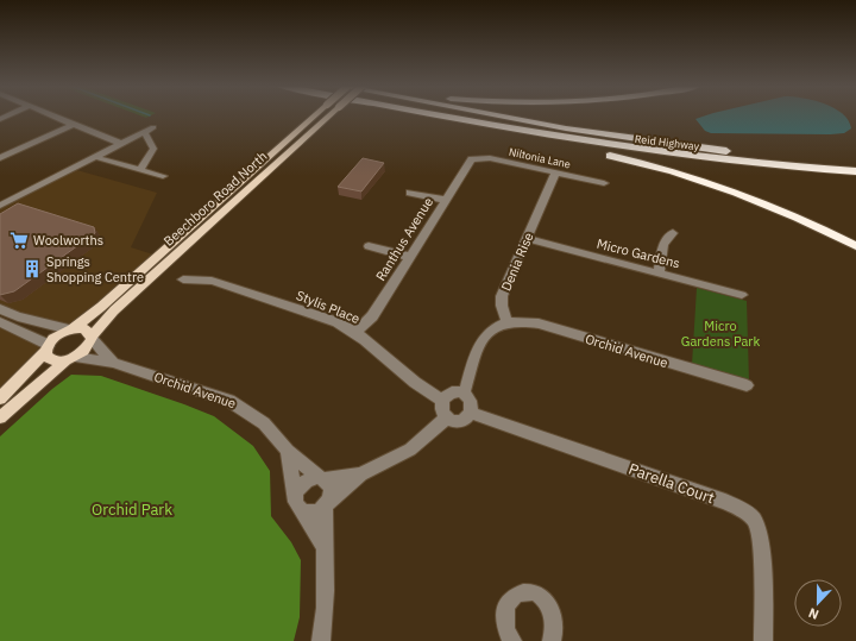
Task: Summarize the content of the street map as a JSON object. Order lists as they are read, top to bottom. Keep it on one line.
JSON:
{"streets":{"highway":["Reid Highway"],"main road":["Beechboro Road North"],"street":["Niltonia Lane","Ranthus Avenue","Micro Gardens","Denia Rise","Stylis Place","Orchid Avenue","Parella Court"]},"crossings":[["Niltonia Lane","Ranthus Avenue"],["Niltonia Lane","Denia Rise"],["Beechboro Road North","Orchid Avenue"],["Ranthus Avenue","Stylis Place"],["Micro Gardens","Denia Rise"],["Denia Rise","Orchid Avenue"],["Stylis Place","Parella Court"]],"parks":["Micro Gardens Park","Orchid Park"],"places":{"supermarket":["Woolworths"],"building":["Springs Shopping Centre"]},"north":"bottom"}
